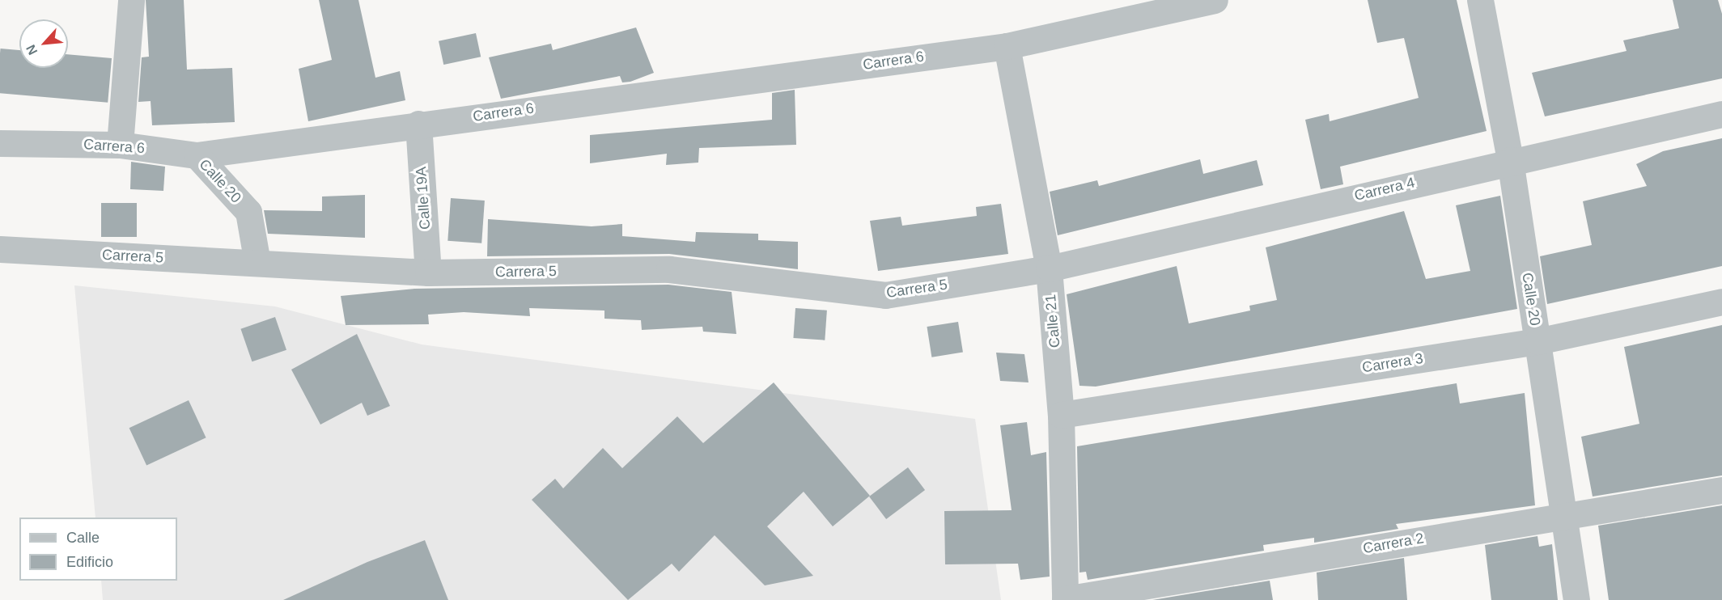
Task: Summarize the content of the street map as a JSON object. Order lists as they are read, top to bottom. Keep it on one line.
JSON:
{"streets":{"street":["Carrera 6","Calle 20","Carrera 4","Calle 19A","Carrera 5","Calle 21","Carrera 3","Carrera 2"]},"crossings":[["Carrera 6","Calle 20"],["Carrera 6","Calle 19A"],["Carrera 6","Calle 21"],["Calle 20","Carrera 4"],["Calle 20","Carrera 5"],["Calle 20","Carrera 3"],["Calle 20","Carrera 2"],["Carrera 4","Carrera 5"],["Carrera 4","Calle 21"],["Calle 19A","Carrera 5"],["Carrera 5","Calle 21"],["Calle 21","Carrera 3"],["Calle 21","Carrera 2"]],"legend":["Calle","Edificio"],"north":"bottom left"}
